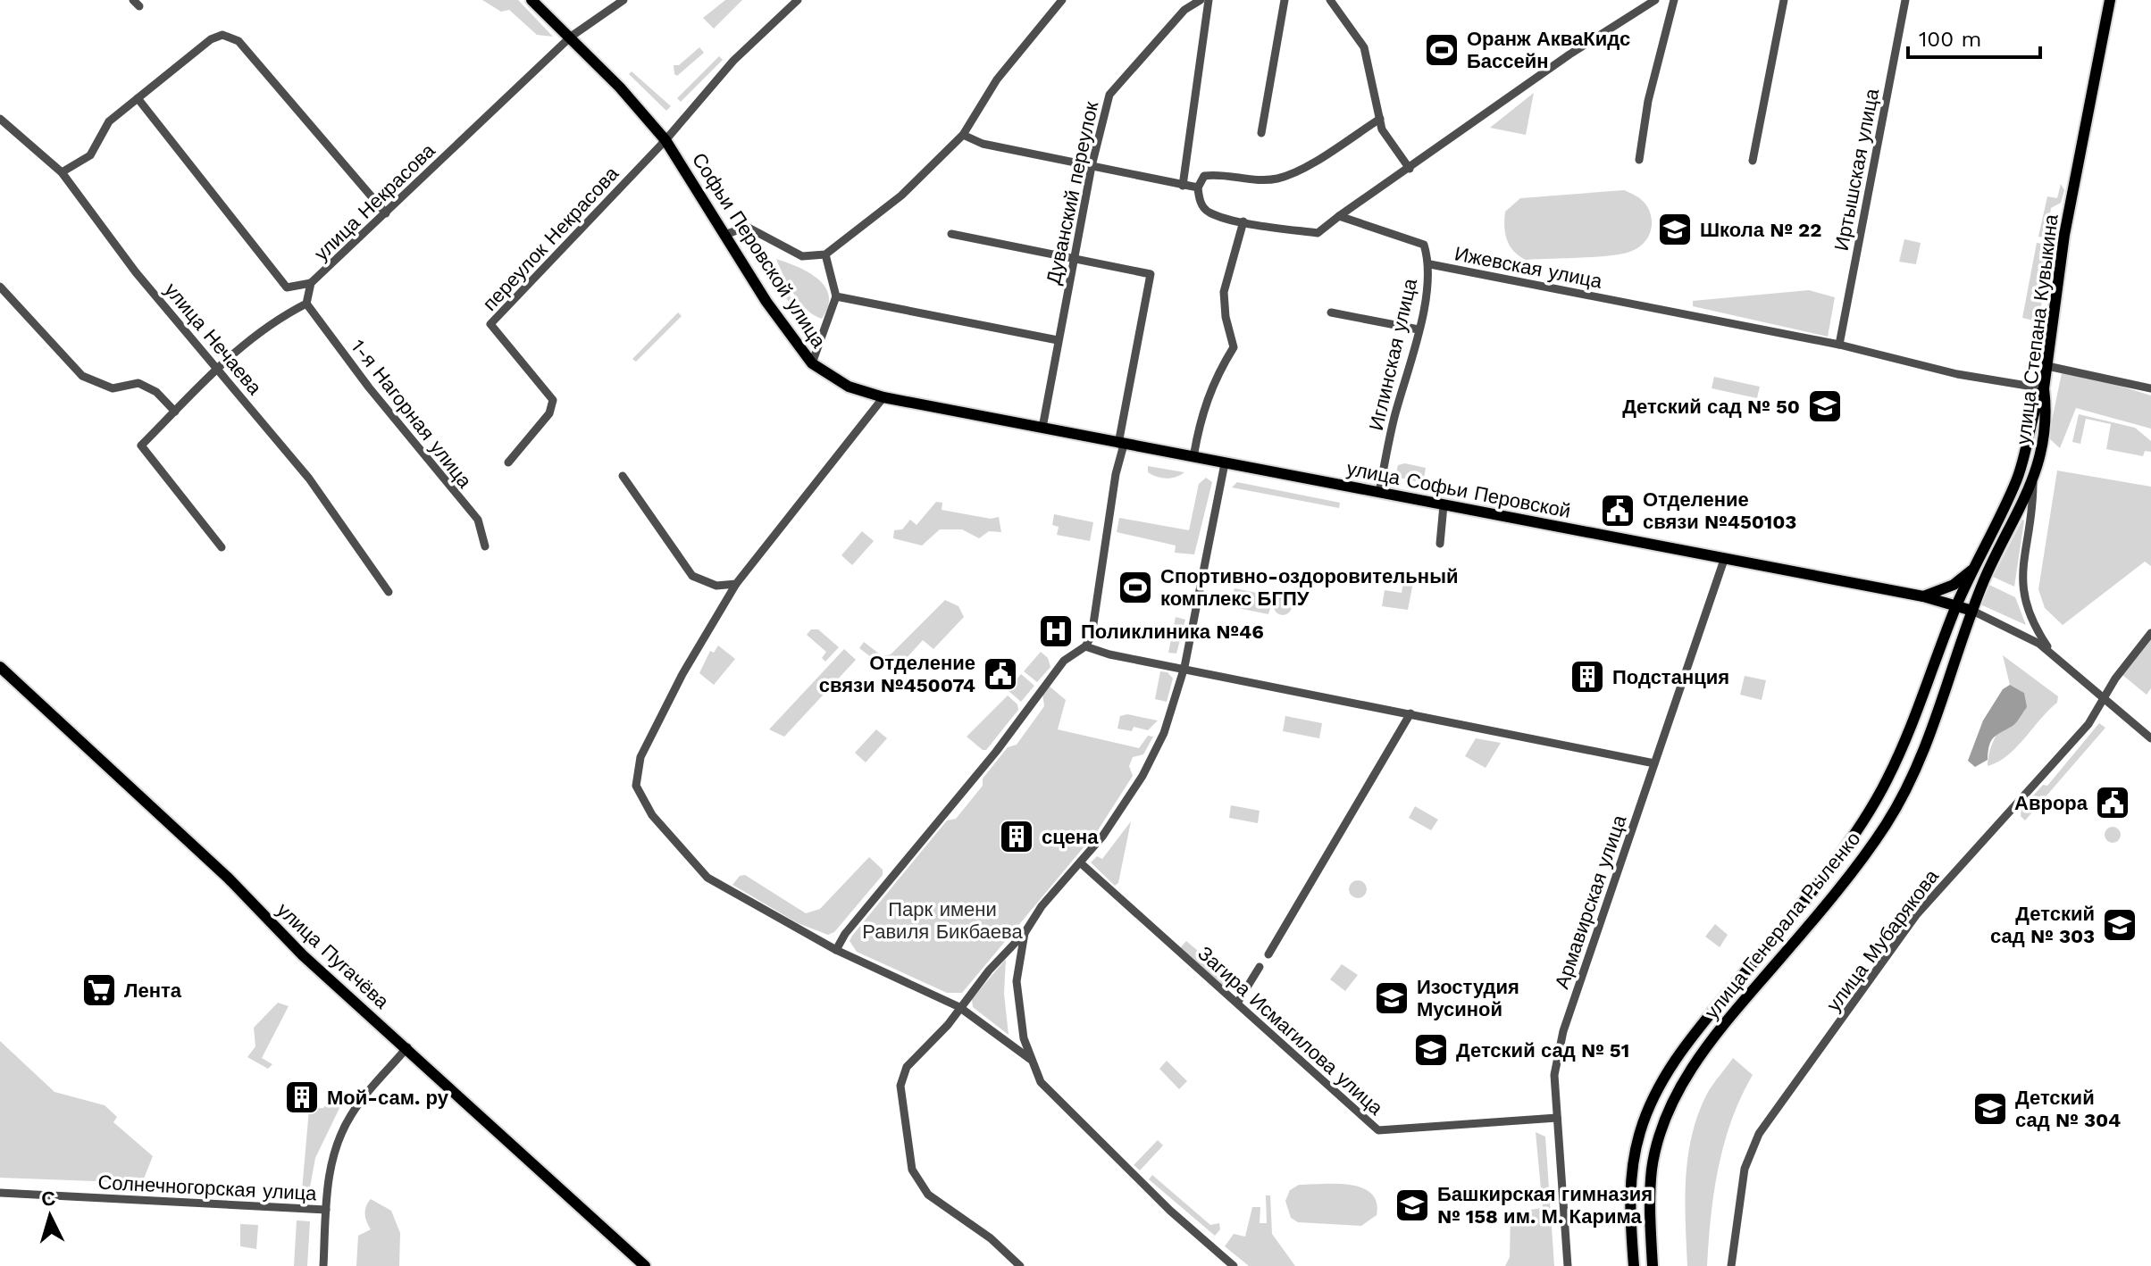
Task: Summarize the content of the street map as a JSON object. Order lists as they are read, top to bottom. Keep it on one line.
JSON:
{"streets":{"main road":["Софьи Перовской улица","улица Степана Кувыкина","улица Софьи Перовской","улица Генерала Рыленко","улица Пугачёва"],"street":["Иртышская улица","Дуванский переулок","улица Некрасова","переулок Некрасова","Ижевская улица","улица Нечаева","Иглинская улица","1-я Нагорная улица","Армавирская улица","улица Мубарякова","Загира Исмагилова улица","Солнечногорская улица"]},"crossings":[["Иртышская улица","Ижевская улица"],["Дуванский переулок","Софьи Перовской улица"],["улица Некрасова","Софьи Перовской улица"],["улица Некрасова","1-я Нагорная улица"],["переулок Некрасова","Софьи Перовской улица"],["Софьи Перовской улица","улица Софьи Перовской"],["Ижевская улица","улица Степана Кувыкина"],["Ижевская улица","Иглинская улица"],["Ижевская улица","улица Генерала Рыленко"],["улица Степана Кувыкина","улица Софьи Перовской"],["улица Степана Кувыкина","улица Генерала Рыленко"],["Иглинская улица","улица Софьи Перовской"],["улица Софьи Перовской","Армавирская улица"],["улица Софьи Перовской","улица Генерала Рыленко"],["улица Софьи Перовской","улица Мубарякова"],["Армавирская улица","Загира Исмагилова улица"]],"parks":["Парк имени Равиля Бикбаева"],"places":{"sports":["Оранж АкваКидс Бассейн","Спортивно-оздоровительный комплекс БГПУ"],"school or university":["Школа № 22","Детский сад № 50","Детский сад № 303","Изостудия Мусиной","Детский сад № 51","Детский сад № 304","Башкирская гимназия № 158 им. М. Карима"],"public building":["Отделение связи №450103","Отделение связи №450074","Аврора"],"hospital":["Поликлиника №46"],"building":["Подстанция","сцена","Мой-сам. ру"],"supermarket":["Лента"]},"scale_bar":"100 m","north":"top"}
